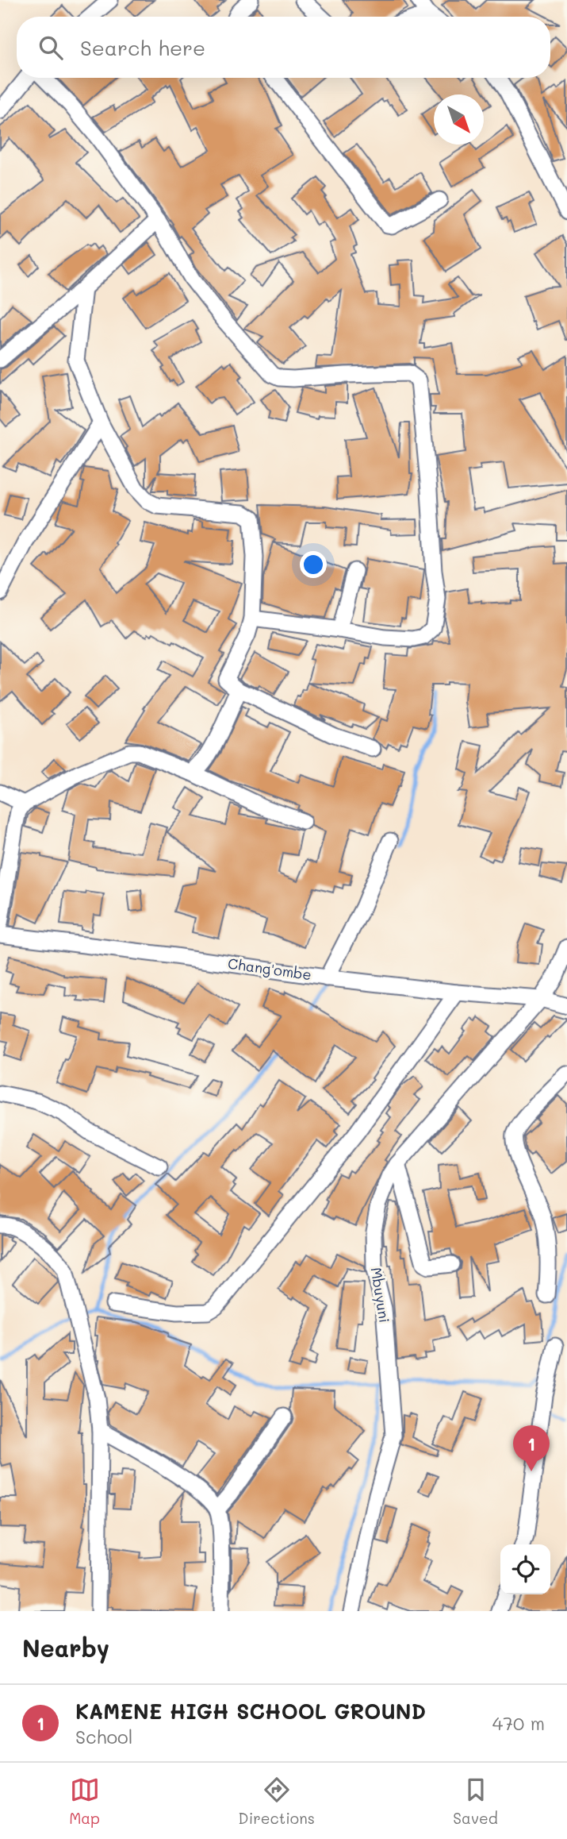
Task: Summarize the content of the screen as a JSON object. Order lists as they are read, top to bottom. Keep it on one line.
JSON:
{"streets":{"street":["Chang'ombe","Mbuyuni"]},"crossings":[["Chang'ombe","Mbuyuni"]],"north":"bottom right","page":{"search":"Search here","pins":"1","heading":"Nearby","list":[{"mark":"1","name":"KAMENE HIGH SCHOOL GROUND","note":"School","value":"470 m"}],"nav":["Map","Directions","Saved"]}}
